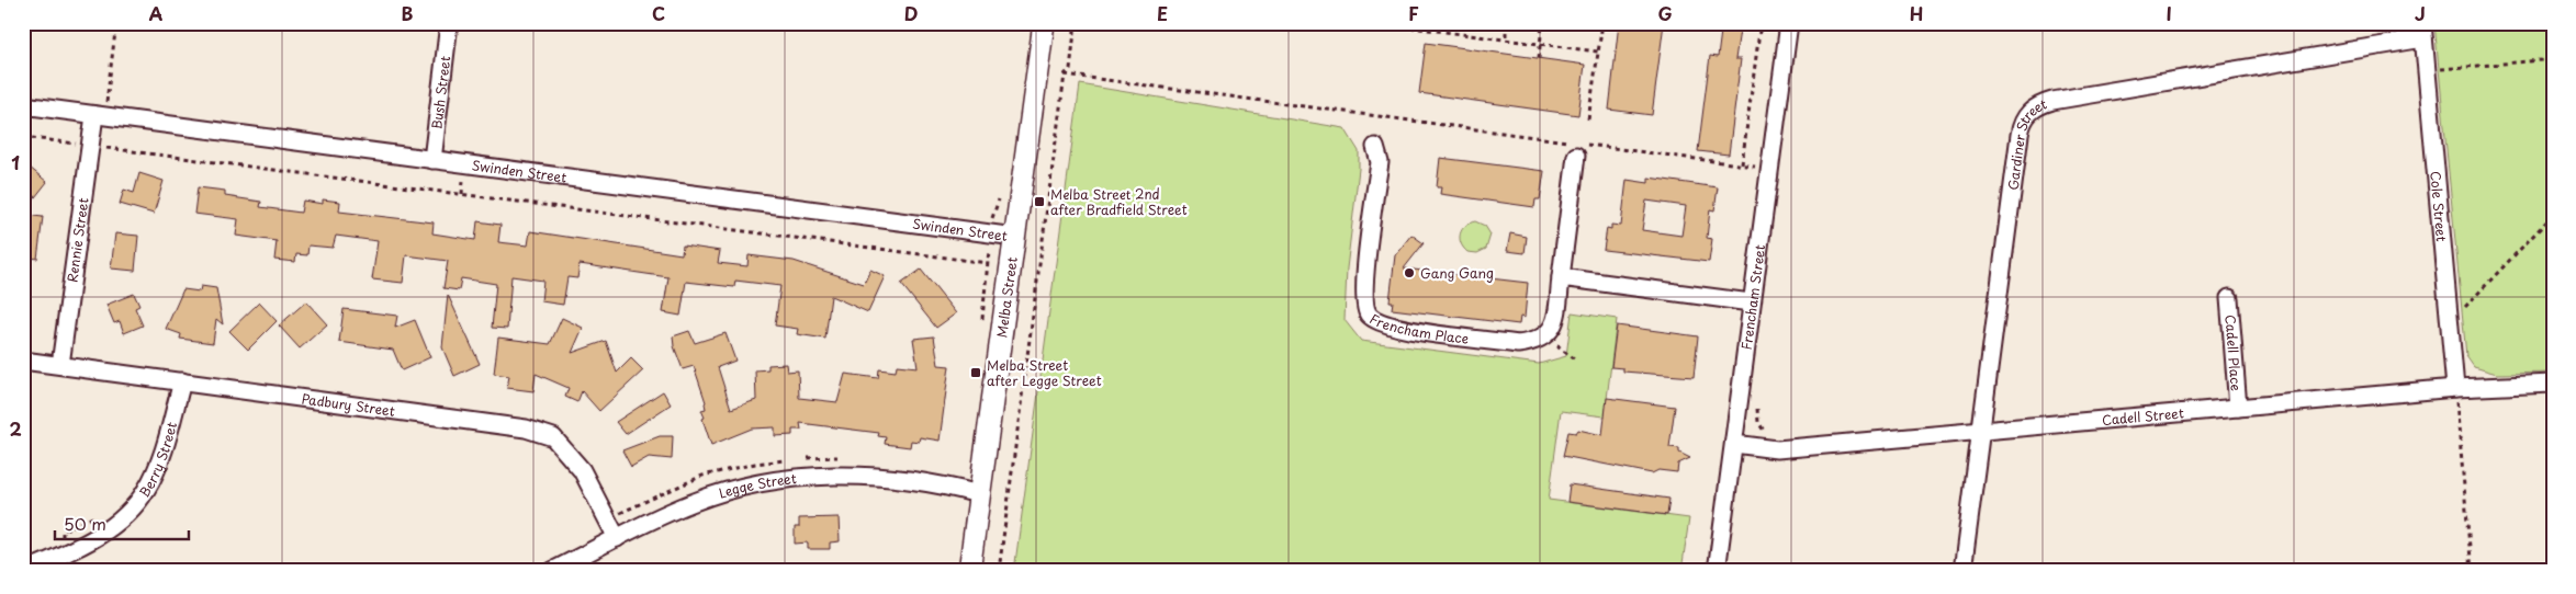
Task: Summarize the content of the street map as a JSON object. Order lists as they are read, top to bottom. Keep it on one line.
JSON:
{"streets":{"street":["Bush Street","Gardiner Street","Swinden Street","Cole Street","Rennie Street","Melba Street","Frencham Street","Frencham Place","Cadell Place","Padbury Street","Cadell Street","Berry Street","Legge Street"]},"crossings":[["Bush Street","Swinden Street"],["Gardiner Street","Cole Street"],["Gardiner Street","Cadell Street"],["Swinden Street","Rennie Street"],["Swinden Street","Melba Street"],["Cole Street","Cadell Street"],["Rennie Street","Padbury Street"],["Melba Street","Legge Street"],["Frencham Street","Cadell Street"],["Cadell Place","Cadell Street"],["Padbury Street","Berry Street"],["Padbury Street","Legge Street"]],"places":{"transit":["Melba Street 2nd after Bradfield Street","Melba Street after Legge Street"],"other":["Gang Gang"]},"scale_bar":"50 m","grid":{"columns":["A","B","C","D","E","F","G","H","I","J"],"rows":["1","2"]}}
